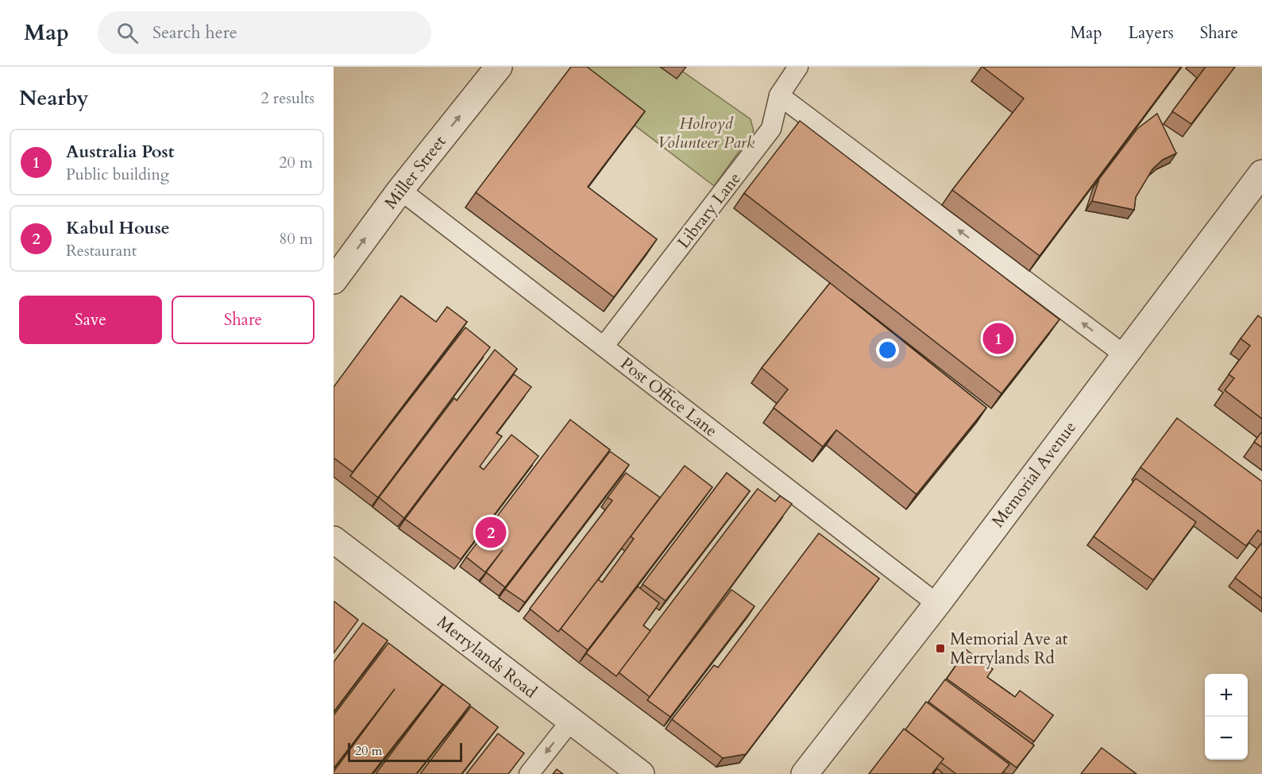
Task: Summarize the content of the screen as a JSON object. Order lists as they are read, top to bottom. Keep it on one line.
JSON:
{"streets":{"street":["Miller Street","Memorial Avenue","Merrylands Road"],"lane":["Library Lane","Post Office Lane"]},"crossings":[["Miller Street","Post Office Lane"],["Library Lane","Post Office Lane"],["Post Office Lane","Memorial Avenue"]],"one_way":["Miller Street"],"parks":["Holroyd Volunteer Park"],"places":{"transit":["Memorial Ave at Merrylands Rd"]},"scale_bar":"20 m","page":{"header":"Map","search":"Search here","nav":["Map","Layers","Share"],"heading":["Nearby","2 results"],"list":[{"mark":"1","name":"Australia Post","note":"Public building","value":"20 m"},{"mark":"2","name":"Kabul House","note":"Restaurant","value":"80 m"}],"buttons":["Save","Share"],"pins":["1","2"],"map_buttons":["+","−"],"scale":"20 m"}}
